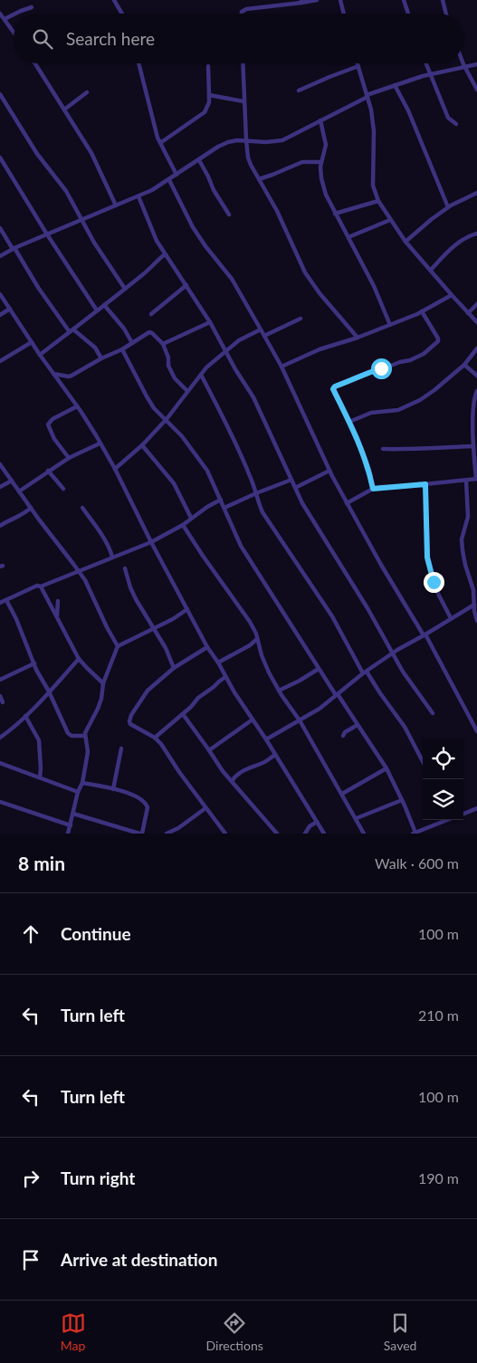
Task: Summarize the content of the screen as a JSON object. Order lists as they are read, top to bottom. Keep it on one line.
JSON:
{"page":{"search":"Search here","heading":["8 min","Walk · 600 m"],"list":[["Continue","100 m"],["Turn left","210 m"],["Turn left","100 m"],["Turn right","190 m"],"Arrive at destination"],"nav":["Map","Directions","Saved"]}}
